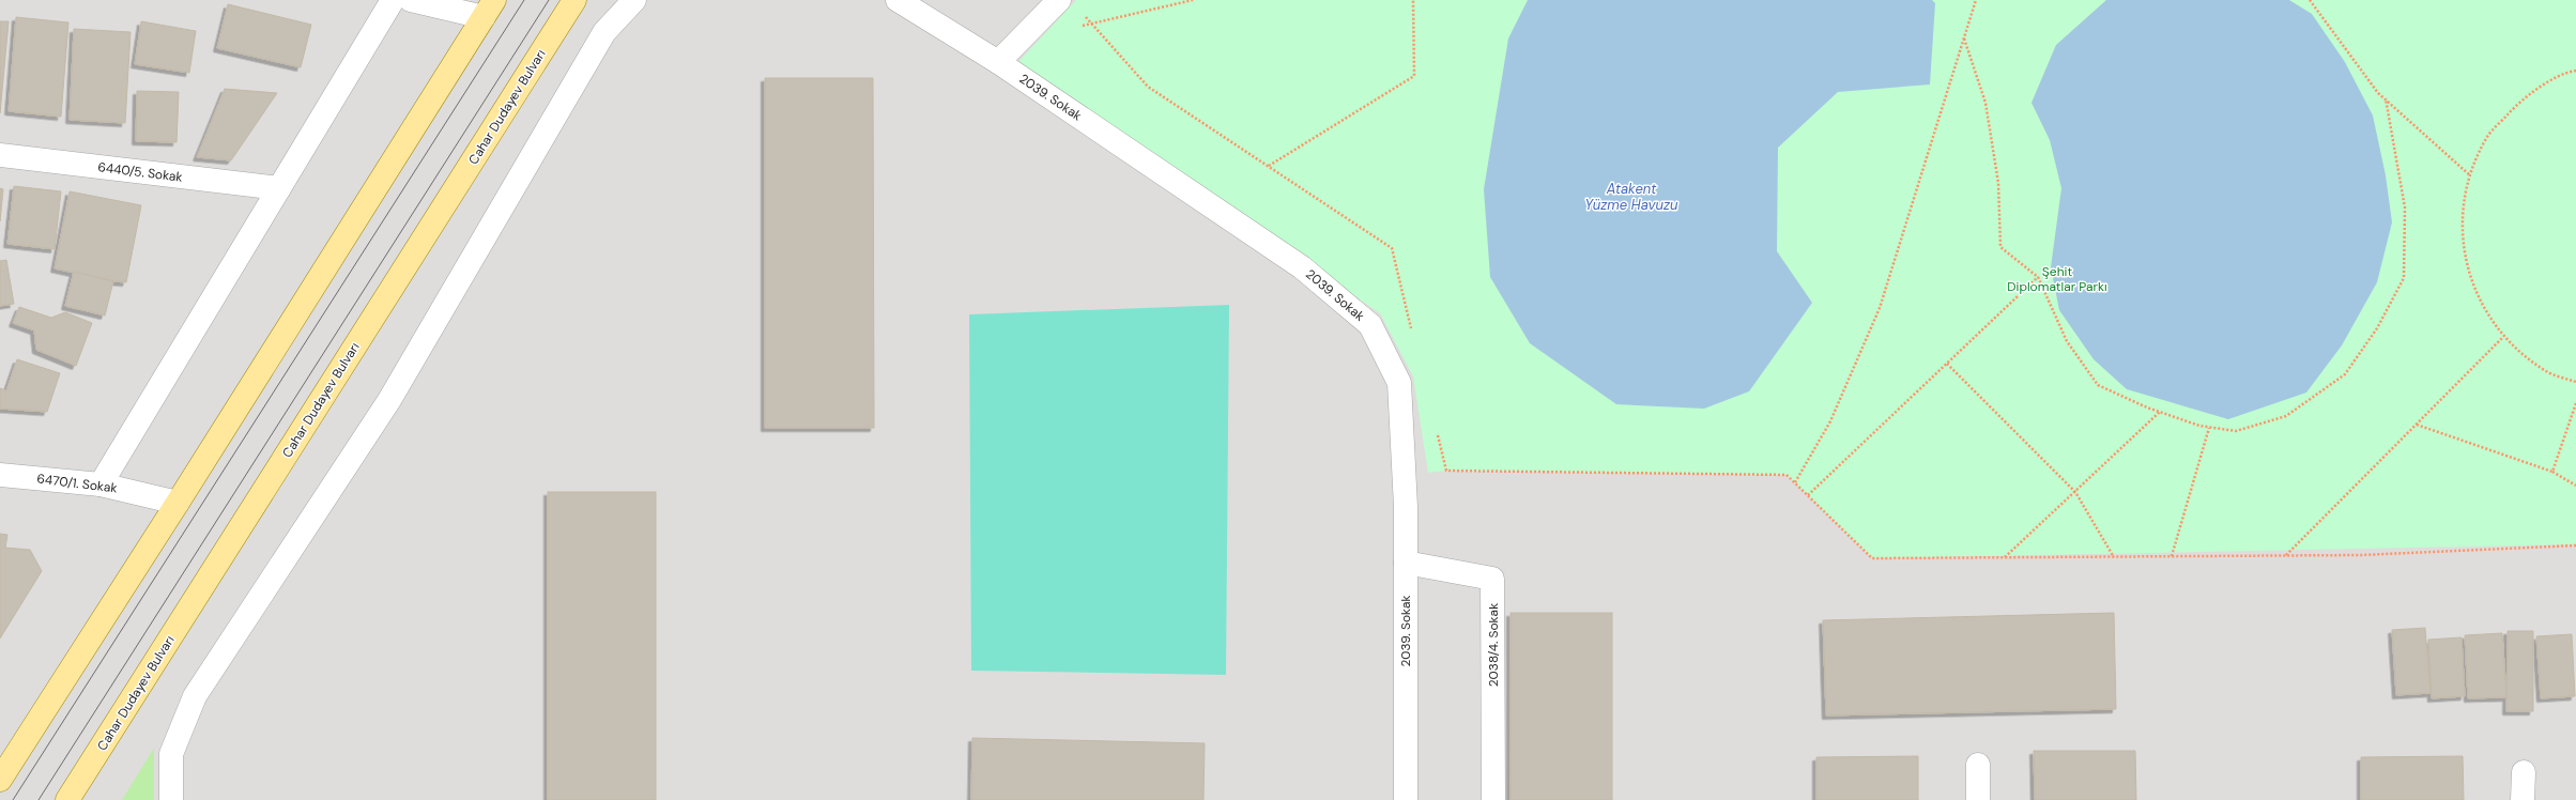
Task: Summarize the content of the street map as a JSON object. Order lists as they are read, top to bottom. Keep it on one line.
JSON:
{"streets":{"main road":["Cahar Dudayev Bulvarı"],"street":["2039. Sokak","6440/5. Sokak","6470/1. Sokak","2038/4. Sokak"]},"crossings":[["2039. Sokak","2038/4. Sokak"]],"water":["Atakent Yüzme Havuzu"],"parks":["Şehit Diplomatlar Parkı"]}
